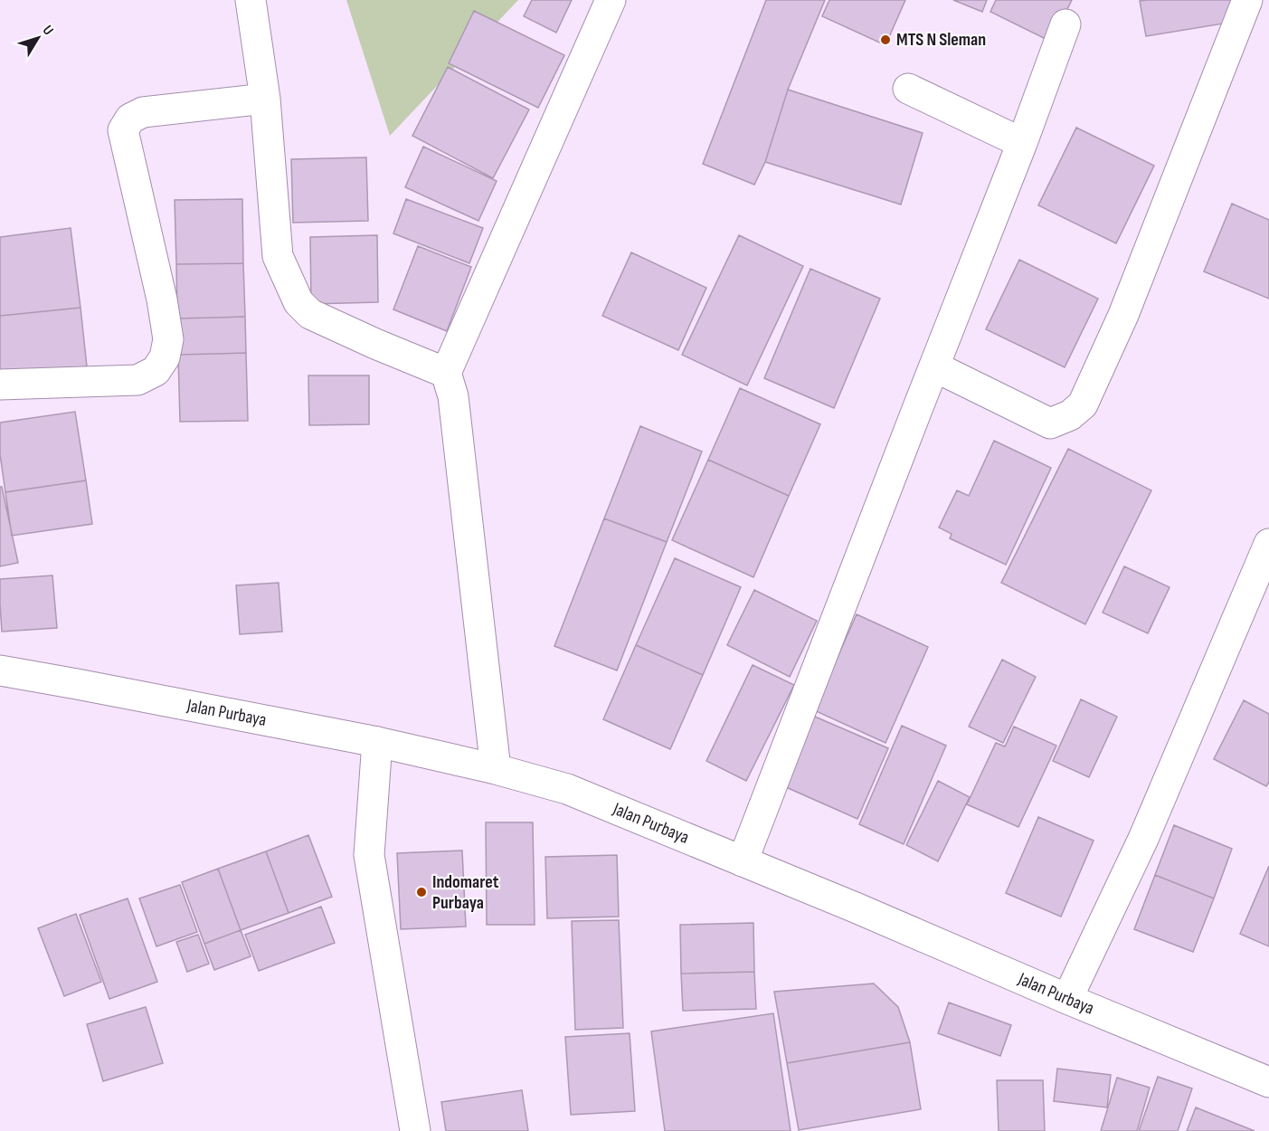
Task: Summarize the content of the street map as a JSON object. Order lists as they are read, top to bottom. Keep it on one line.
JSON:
{"streets":{"street":["Jalan Purbaya"]},"places":["MTS N Sleman","Indomaret Purbaya"],"north":"top right"}
